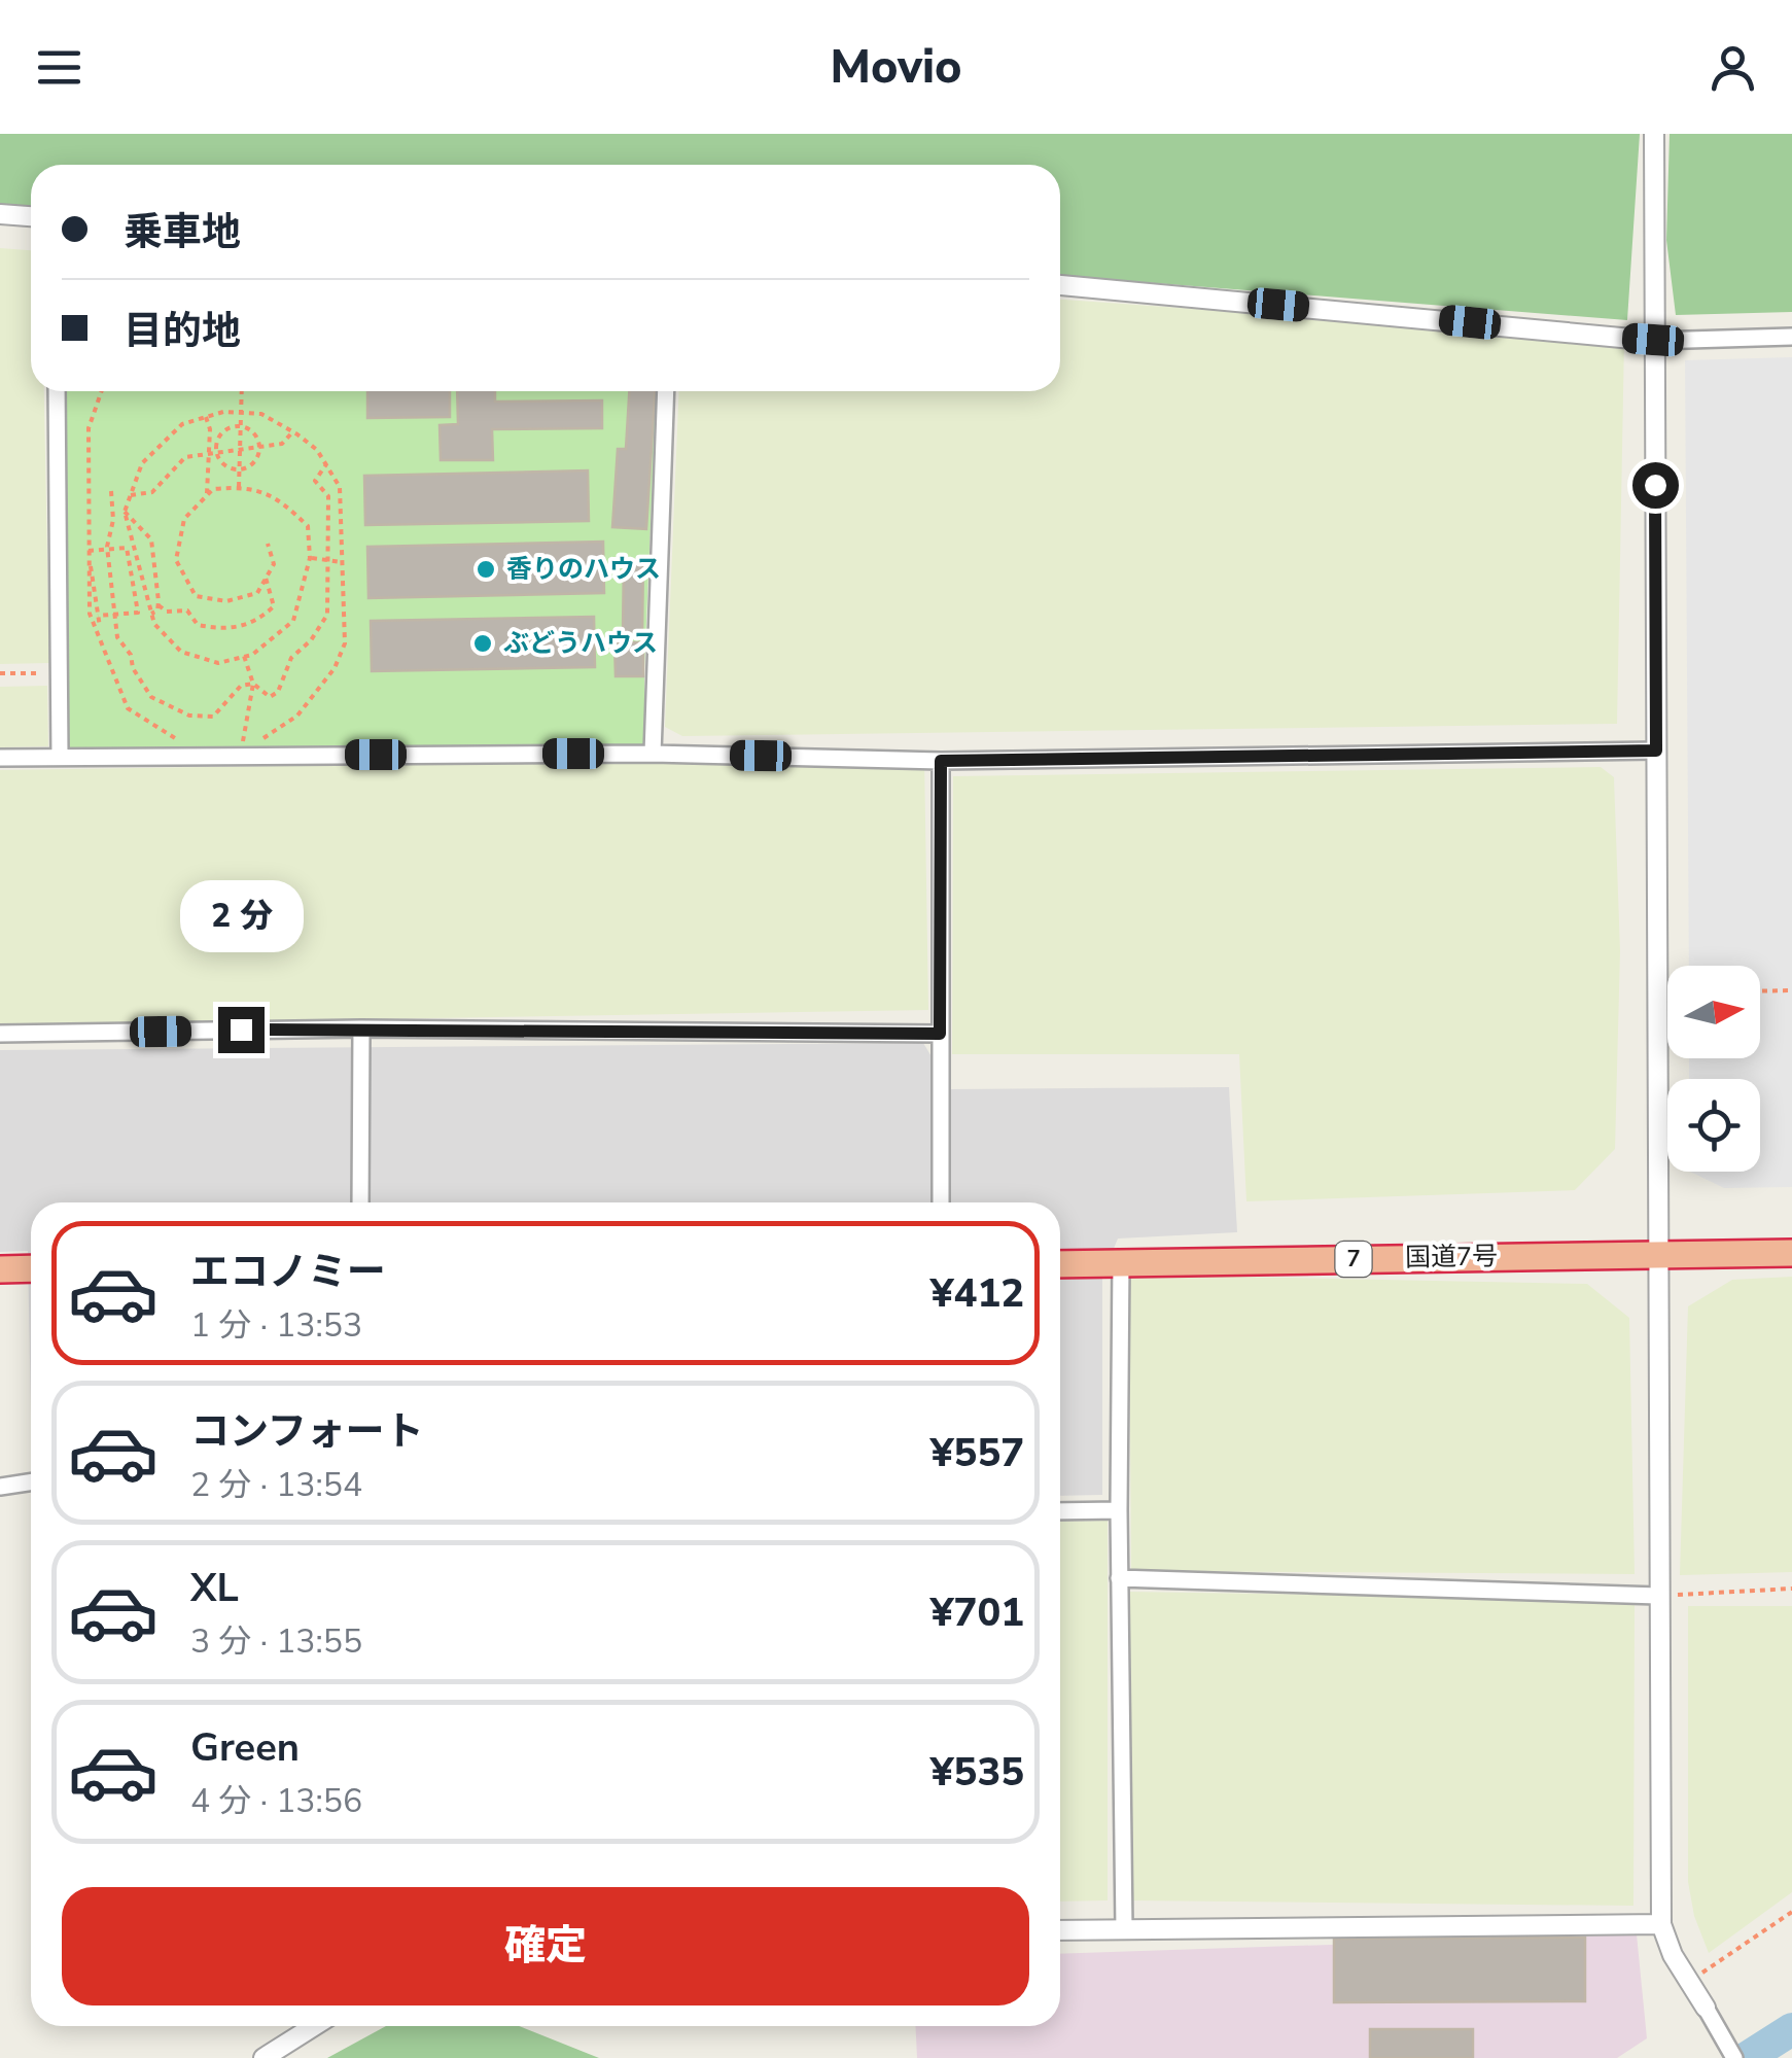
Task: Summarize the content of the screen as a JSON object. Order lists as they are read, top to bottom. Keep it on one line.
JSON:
{"streets":{"highway":["国道7号","7"]},"places":["香りのハウス","ぶどうハウス"],"north":"right","page":{"header":"Movio","banner":["乗車地","目的地"],"bubble":"2 分","list":[{"name":"エコノミー","note":"1 分 · 13:53","value":"¥412"},{"name":"コンフォート","note":"2 分 · 13:54","value":"¥557"},{"name":"XL","note":"3 分 · 13:55","value":"¥701"},{"name":"Green","note":"4 分 · 13:56","value":"¥535"}],"buttons":"確定"}}
